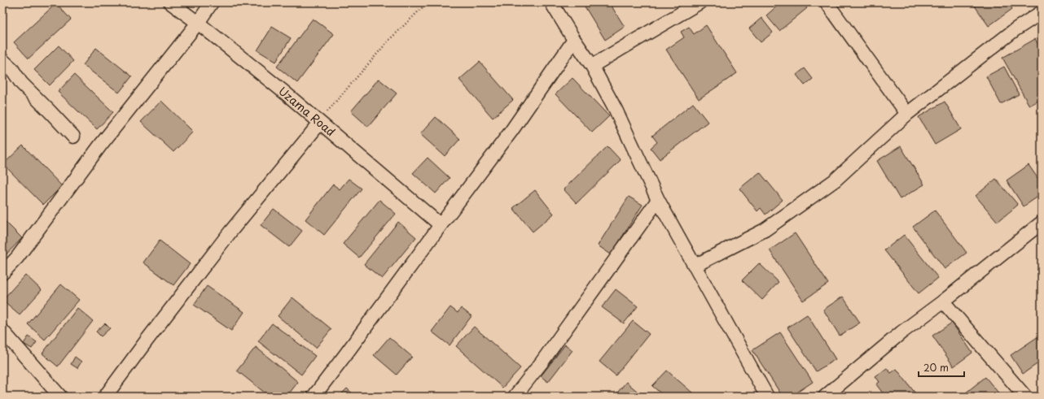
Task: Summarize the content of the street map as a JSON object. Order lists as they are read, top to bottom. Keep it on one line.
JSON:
{"streets":{"street":["Uzama Road"]},"scale_bar":"20 m"}
